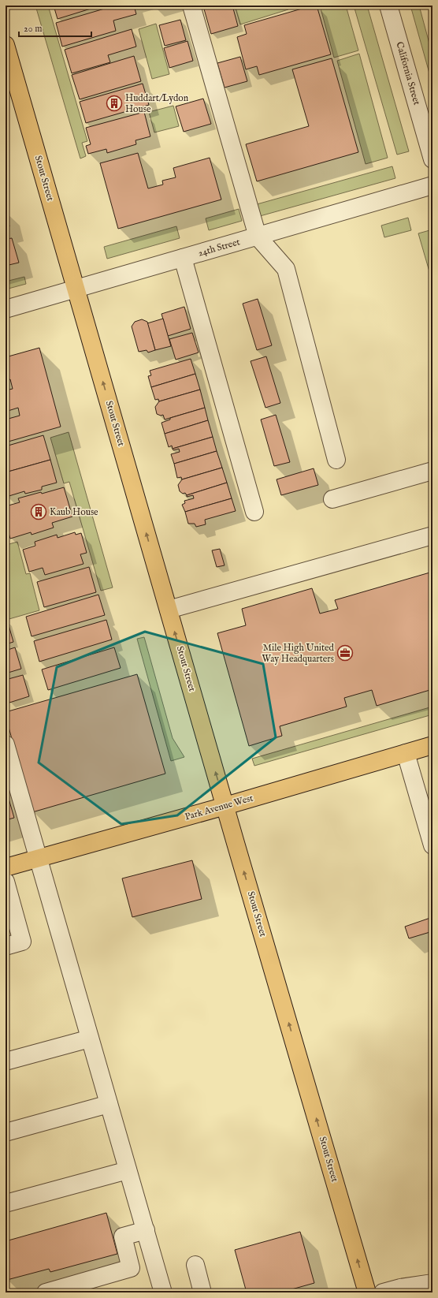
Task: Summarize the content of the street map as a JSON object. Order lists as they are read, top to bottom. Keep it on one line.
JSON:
{"streets":{"main road":["Stout Street","Park Avenue West"],"street":["California Street","24th Street"]},"crossings":[["Stout Street","24th Street"],["Stout Street","Park Avenue West"]],"one_way":["Stout Street"],"places":{"building":["Huddart/Lydon House","Kaub House"],"office":["Mile High United Way Headquarters"]},"scale_bar":"20 m"}
